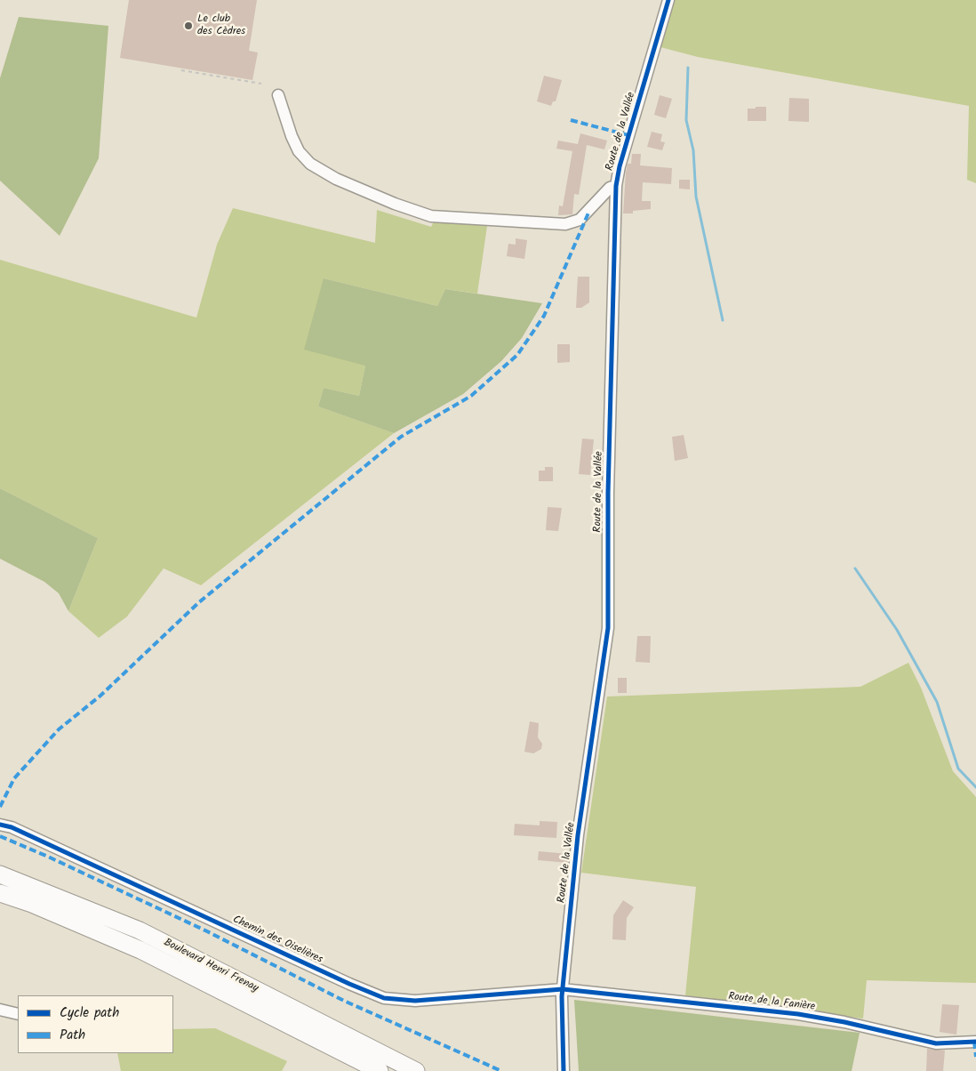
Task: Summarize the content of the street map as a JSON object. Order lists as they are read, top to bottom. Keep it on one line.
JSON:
{"streets":{"highway":["Boulevard Henri Frenay"],"street":["Route de la Vallée","Chemin des Oiselières","Route de la Fanière"]},"crossings":[["Route de la Vallée","Chemin des Oiselières"],["Route de la Vallée","Route de la Fanière"],["Chemin des Oiselières","Route de la Fanière"]],"places":["Le club des Cèdres"],"legend":["Cycle path","Path"]}
